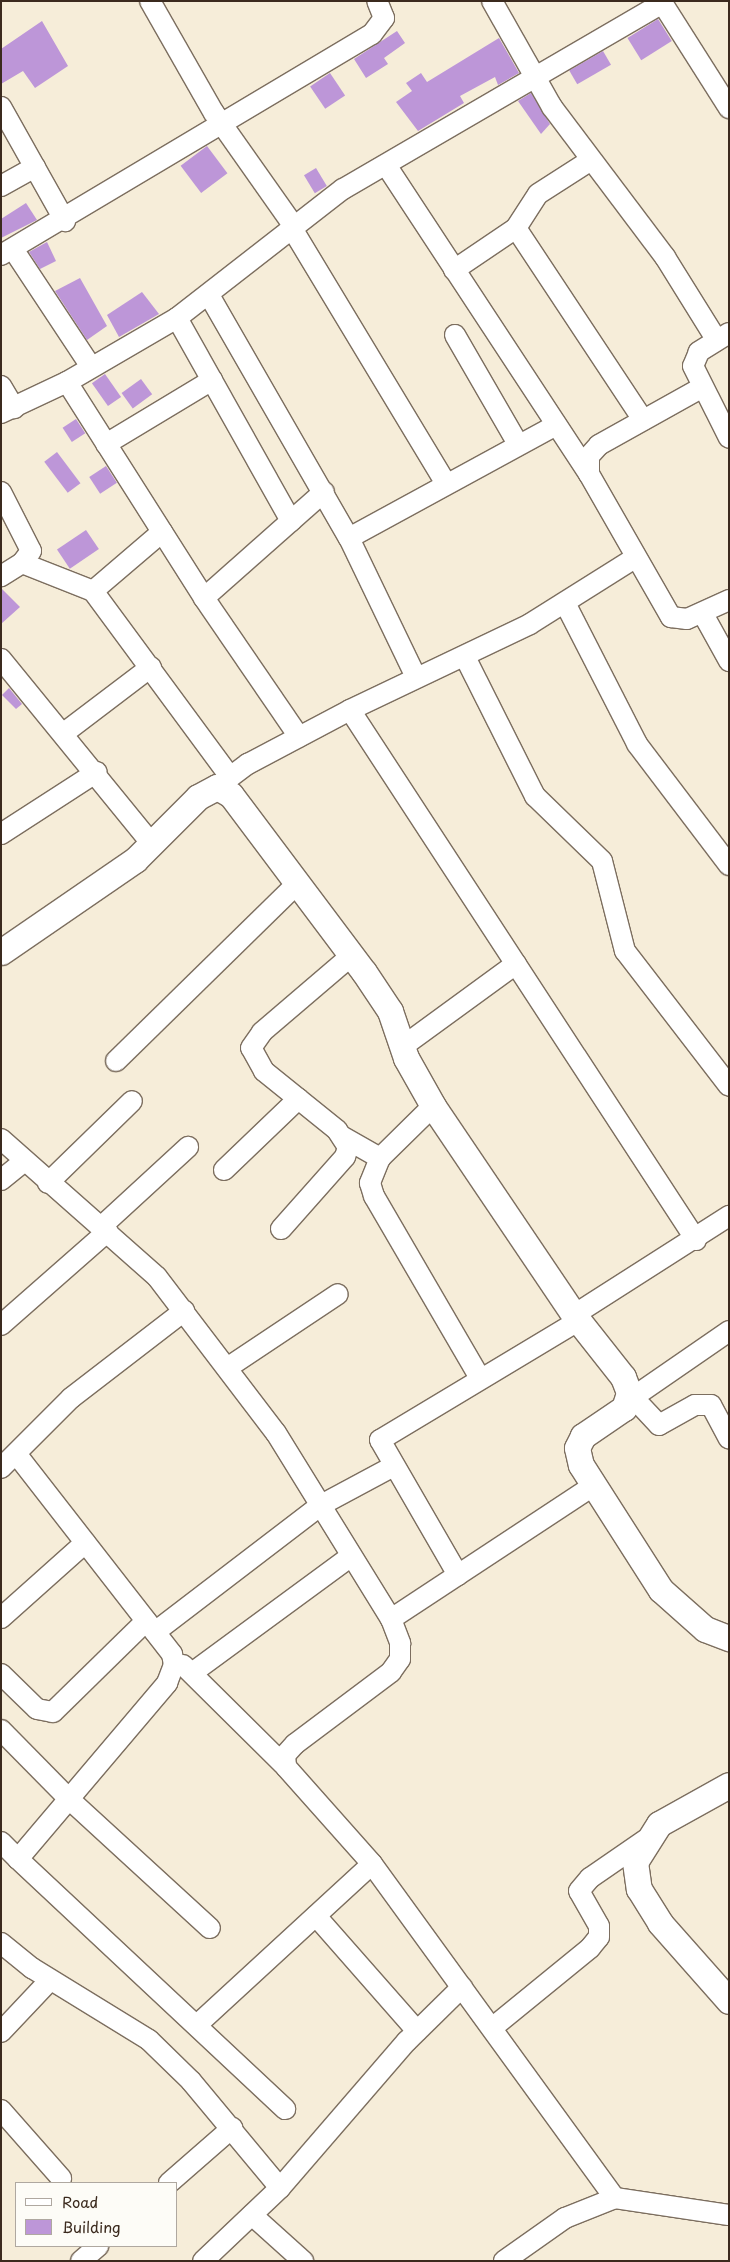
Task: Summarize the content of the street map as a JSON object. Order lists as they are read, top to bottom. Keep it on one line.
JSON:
{"legend":["Road","Building"]}
